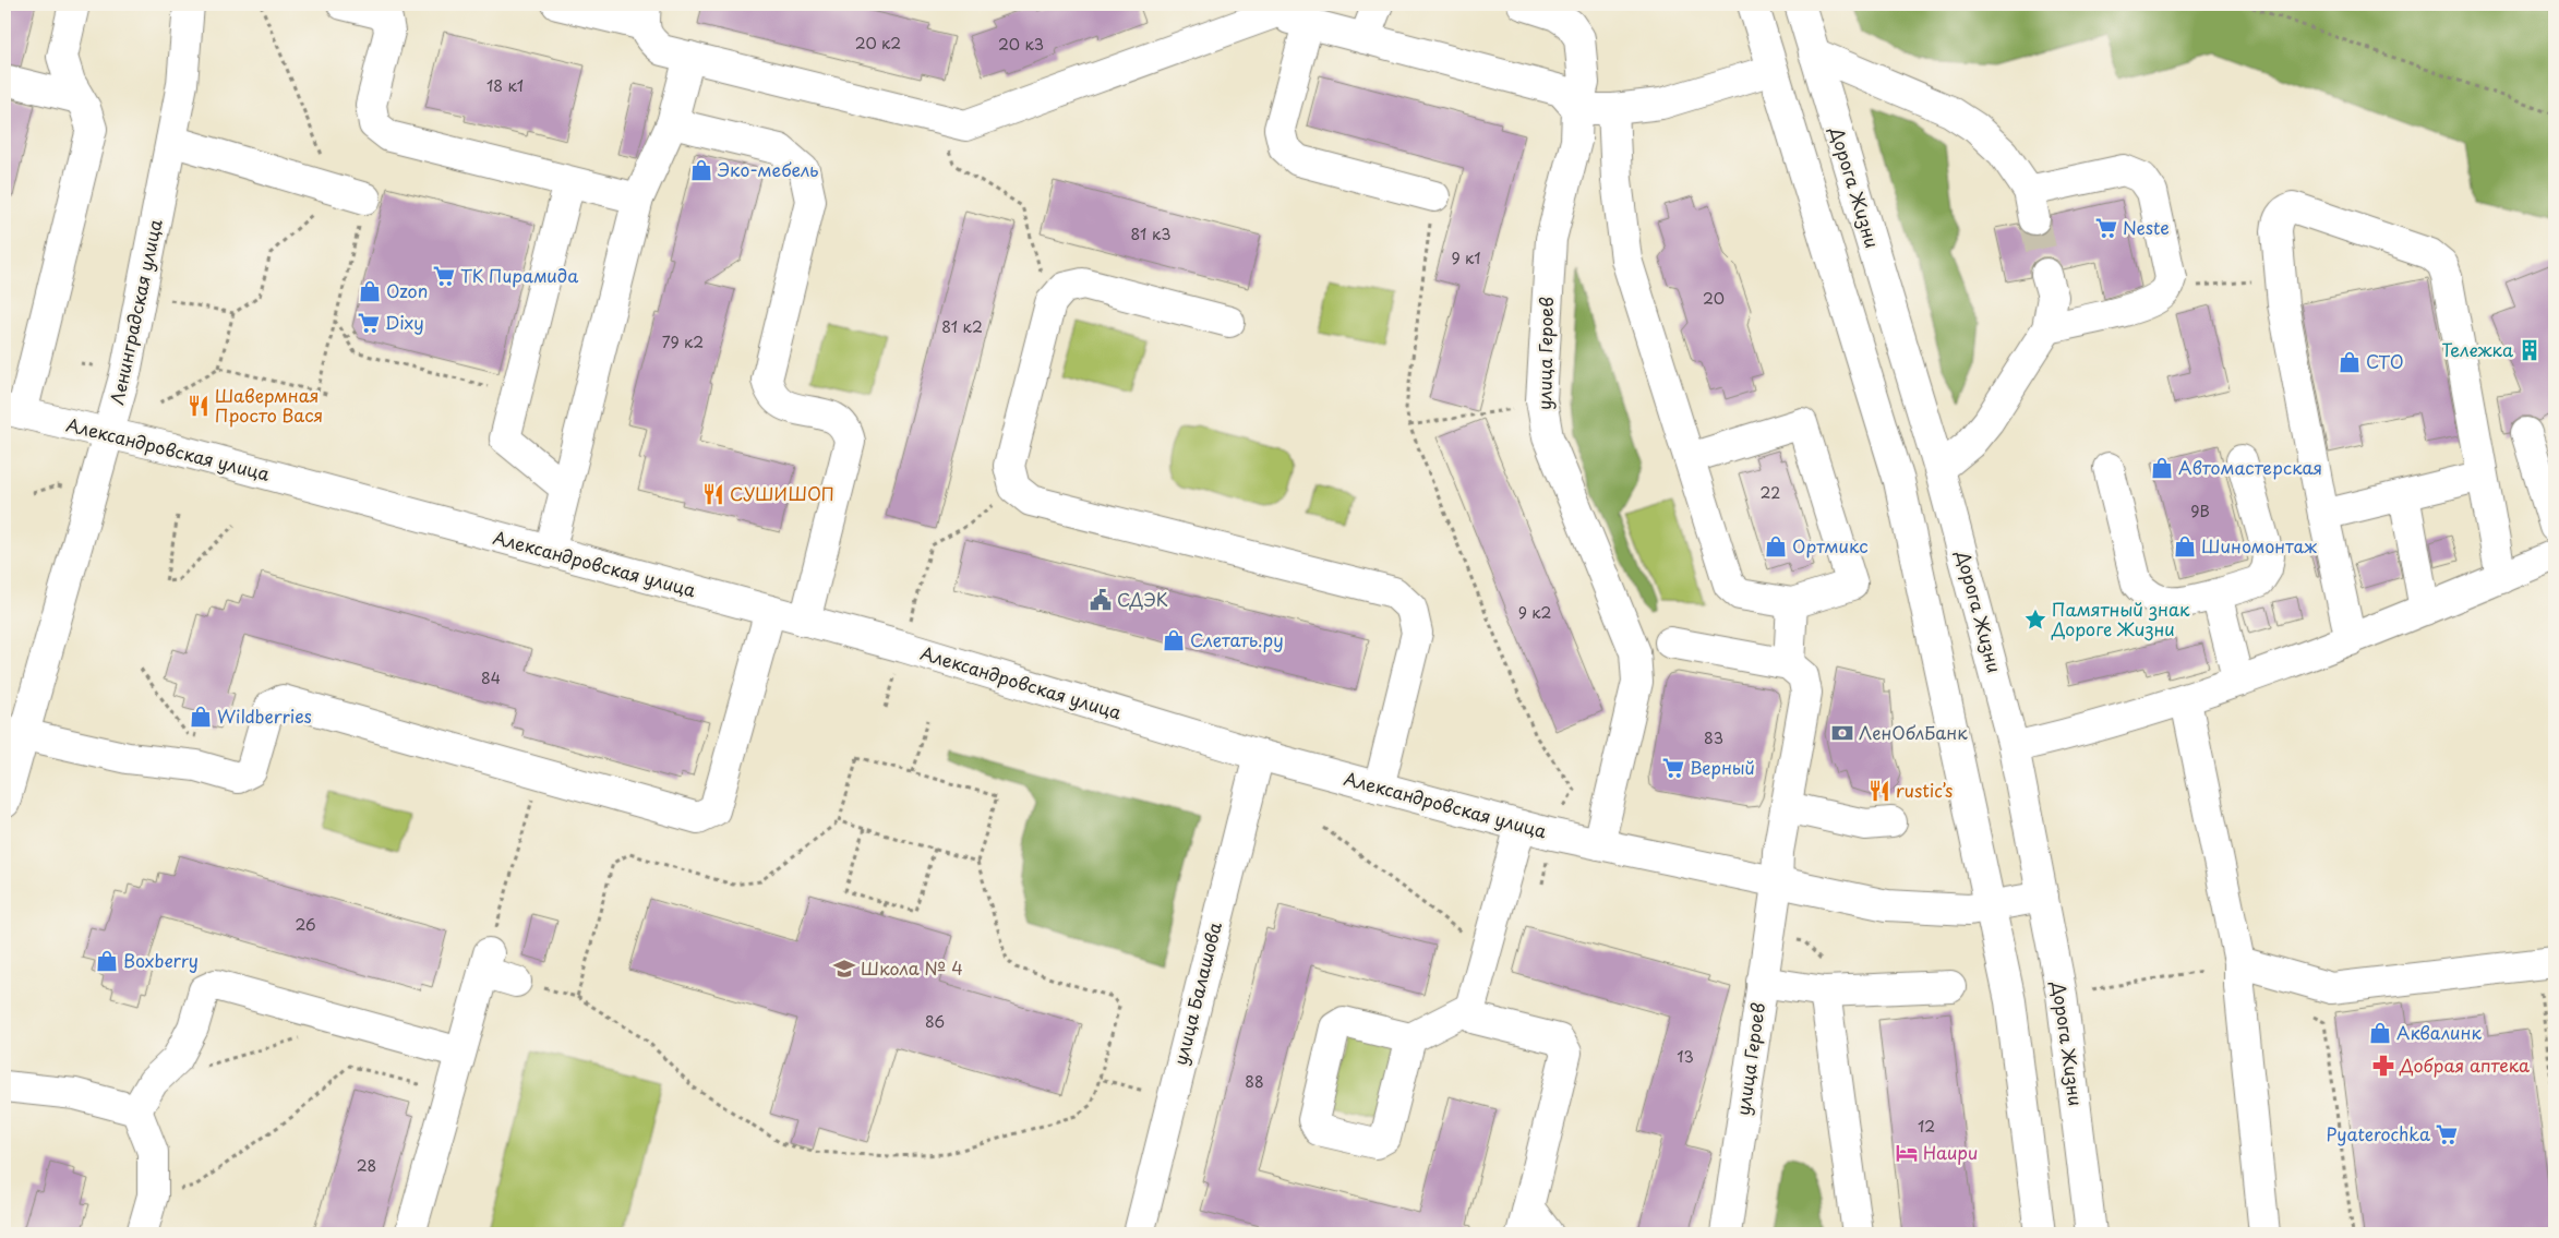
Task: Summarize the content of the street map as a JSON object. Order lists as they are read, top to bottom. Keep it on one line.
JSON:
{"streets":{"street":["Дорога Жизни","Ленинградская улица","улица Героев","Александровская улица","улица Балашова"]},"crossings":[["Дорога Жизни","Александровская улица"],["Ленинградская улица","Александровская улица"],["улица Героев","Александровская улица"],["Александровская улица","улица Балашова"]],"places":{"shop":["Эко-мебель","Ozon","СТО","Автомастерская","Ортмикс","Шиномонтаж","Слетать.ру","Wildberries","Boxberry","Аквалинк"],"supermarket":["Neste","ТК Пирамида","Dixy","Верный","Pyaterochka"],"building":["Тележка"],"restaurant":["Шавермная Просто Вася","СУШИШОП","rustic’s"],"public building":["СДЭК"],"place":["Памятный знак Дороге Жизни"],"bank":["ЛенОблБанк"],"school or university":["Школа № 4"],"pharmacy":["Добрая аптека"],"hotel":["Наири"]},"house_numbers":["20 к2","20 к3","18 к1","81 к3","9 к1","20","81 к2","79 к2","22","9В","9 к2","84","83","26","86","13","88","12","28"]}
